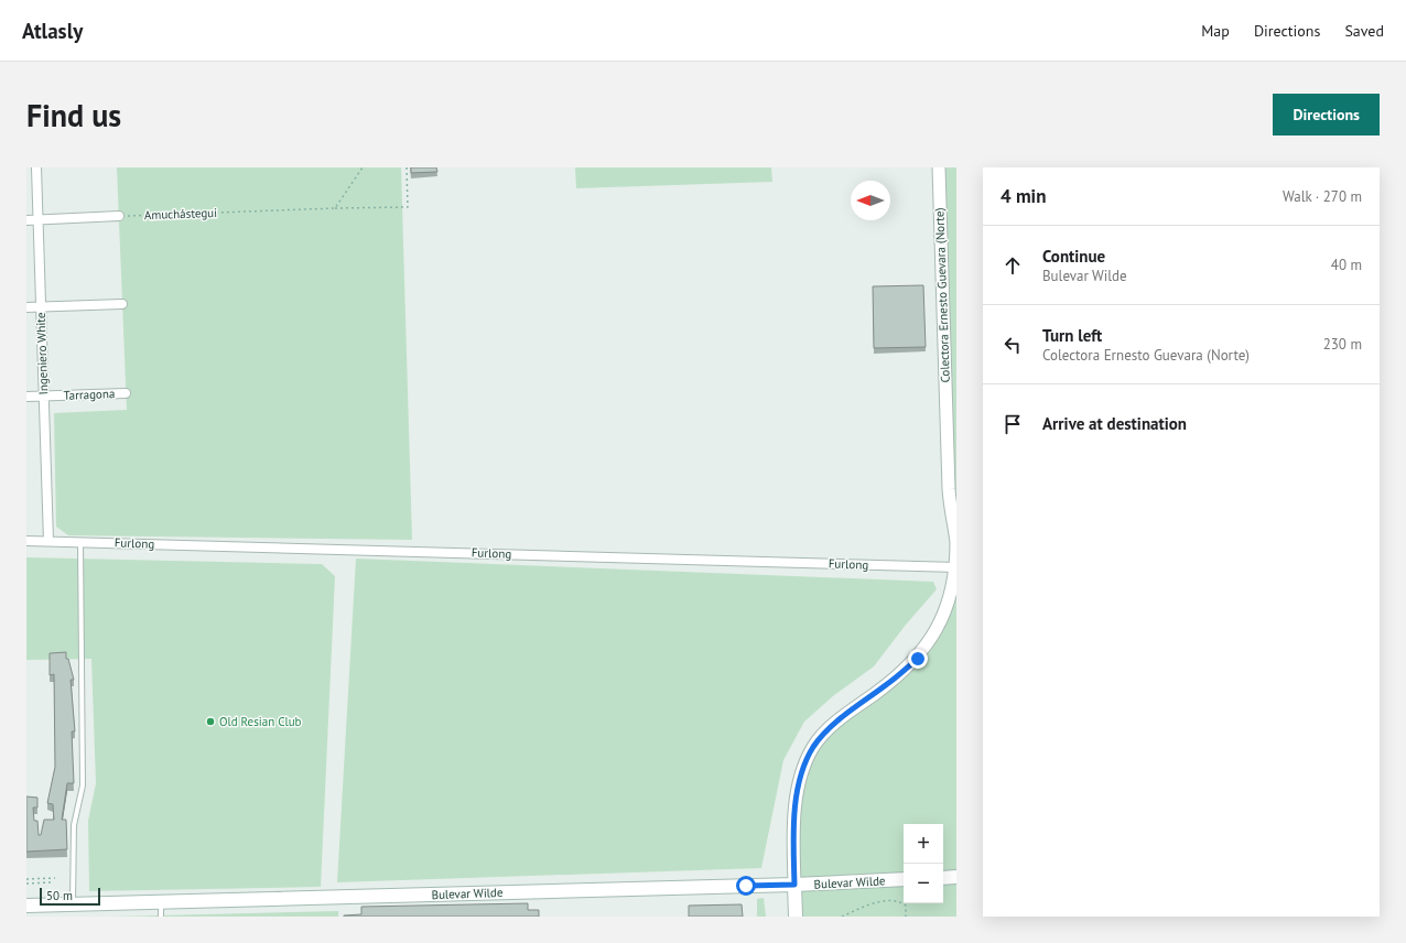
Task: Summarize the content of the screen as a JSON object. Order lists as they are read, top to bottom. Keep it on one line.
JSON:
{"streets":{"main road":["Colectora Ernesto Guevara (Norte)","Bulevar Wilde"],"street":["Ingeniero White","Tarragona","Furlong"],"path":["Amuchástegui"]},"crossings":[["Colectora Ernesto Guevara (Norte)","Furlong"],["Colectora Ernesto Guevara (Norte)","Bulevar Wilde"],["Ingeniero White","Tarragona"],["Ingeniero White","Furlong"]],"places":["Old Resian Club"],"scale_bar":"50 m","north":"left","page":{"header":"Atlasly","nav":["Map","Directions","Saved"],"buttons":"Directions","title":"Find us","heading":["4 min","Walk · 270 m"],"list":[["Continue","Bulevar Wilde","40 m"],["Turn left","Colectora Ernesto Guevara (Norte)","230 m"],"Arrive at destination"],"map_buttons":["+","−"],"scale":"50 m"}}
